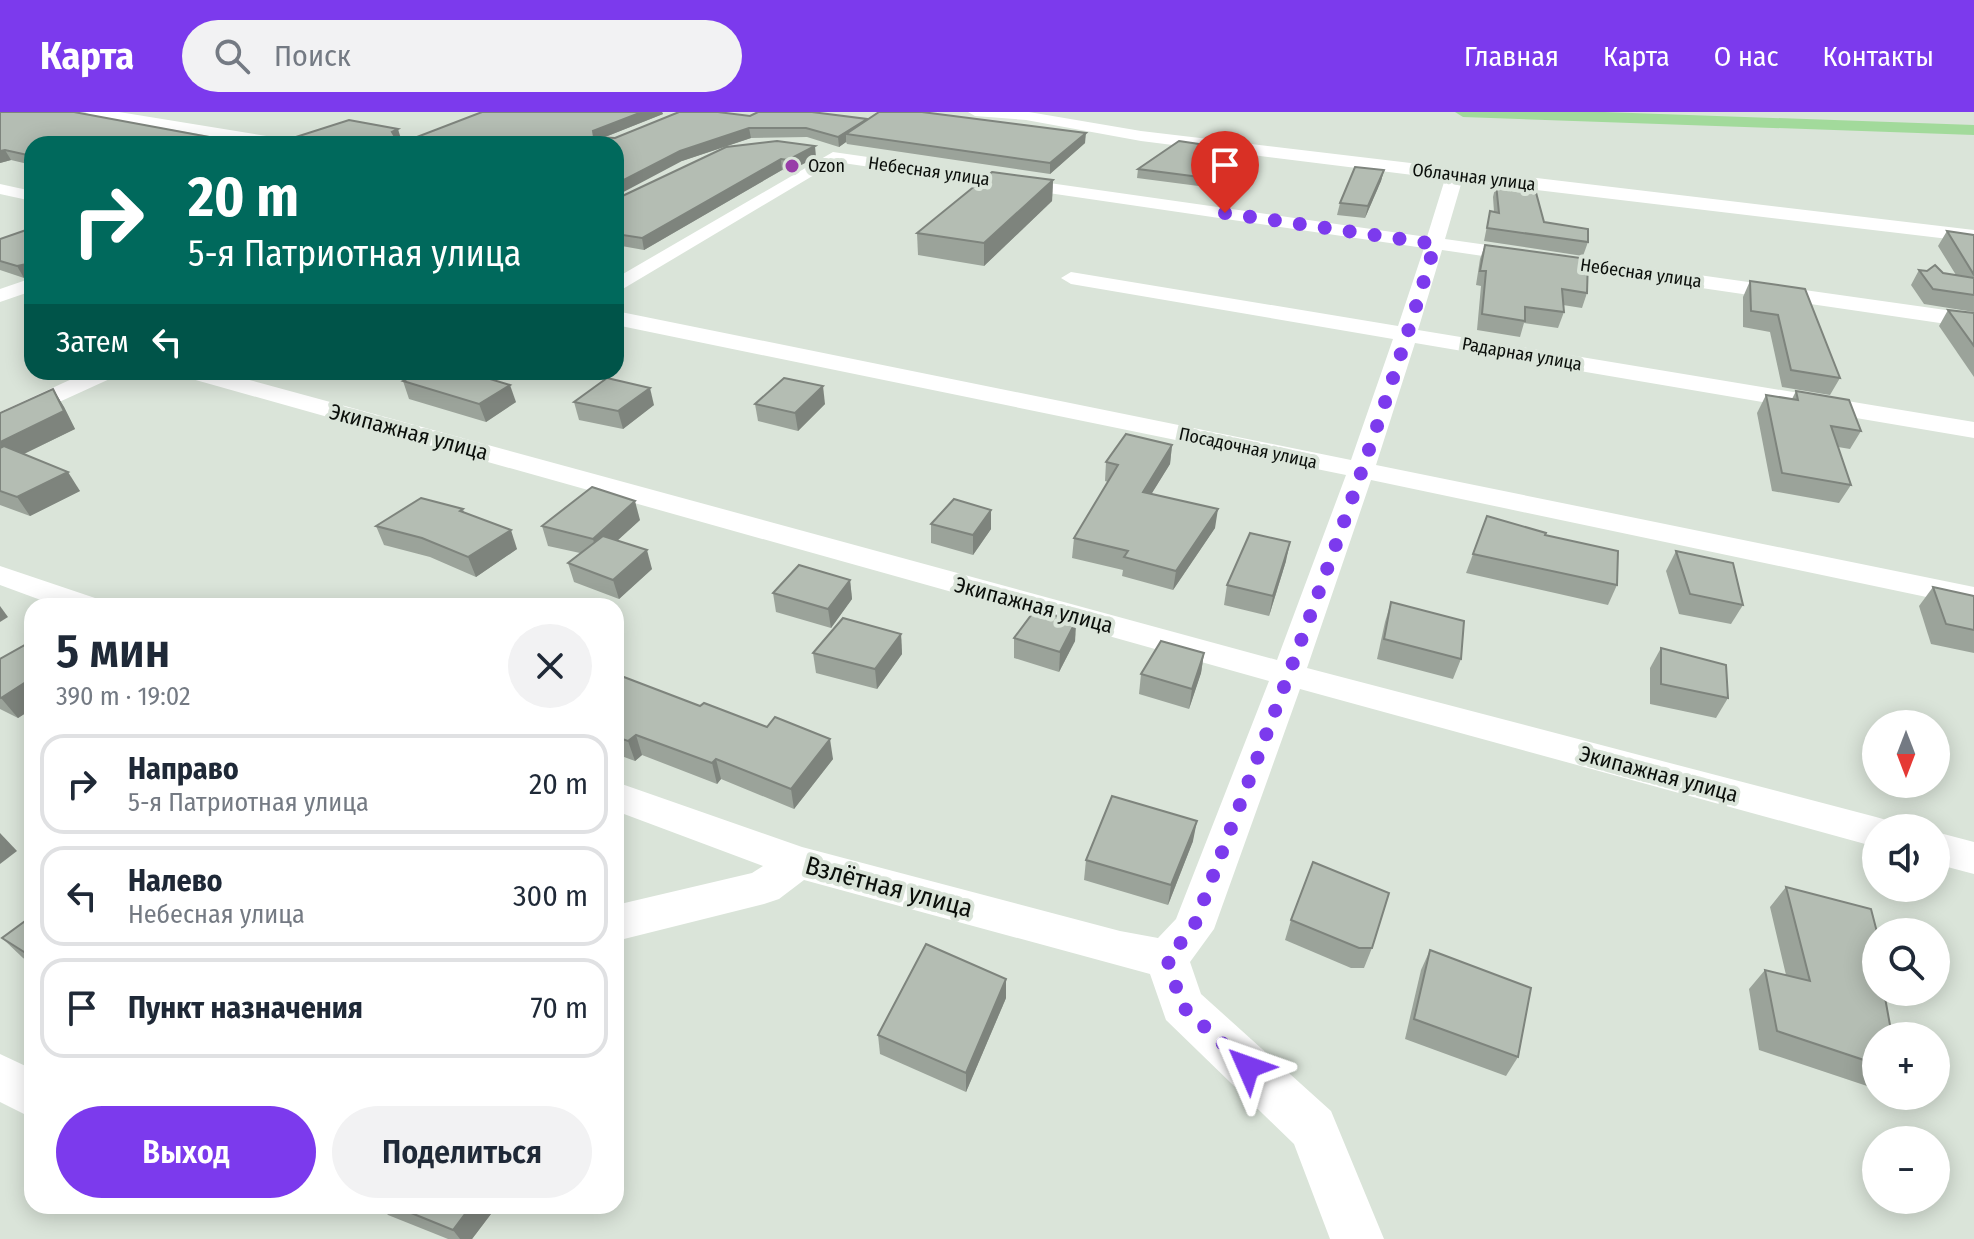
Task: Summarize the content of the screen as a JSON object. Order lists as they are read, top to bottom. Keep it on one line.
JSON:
{"streets":{"street":["Небесная улица","Облачная улица","Радарная улица","Экипажная улица","Посадочная улица","Взлётная улица"]},"places":["Ozon"],"north":"bottom","page":{"header":"Карта","search":"Поиск","nav":["Главная","Карта","О нас","Контакты"],"turn":["20 m","5-я Патриотная улица"],"then":"Затем","heading":["5 мин","390 m · 19:02"],"map_buttons":["+","−"],"list":[{"name":"Направо","note":"5-я Патриотная улица","value":"20 m"},{"name":"Налево","note":"Небесная улица","value":"300 m"},{"name":"Пункт назначения","value":"70 m"}],"buttons":["Выход","Поделиться"]}}
